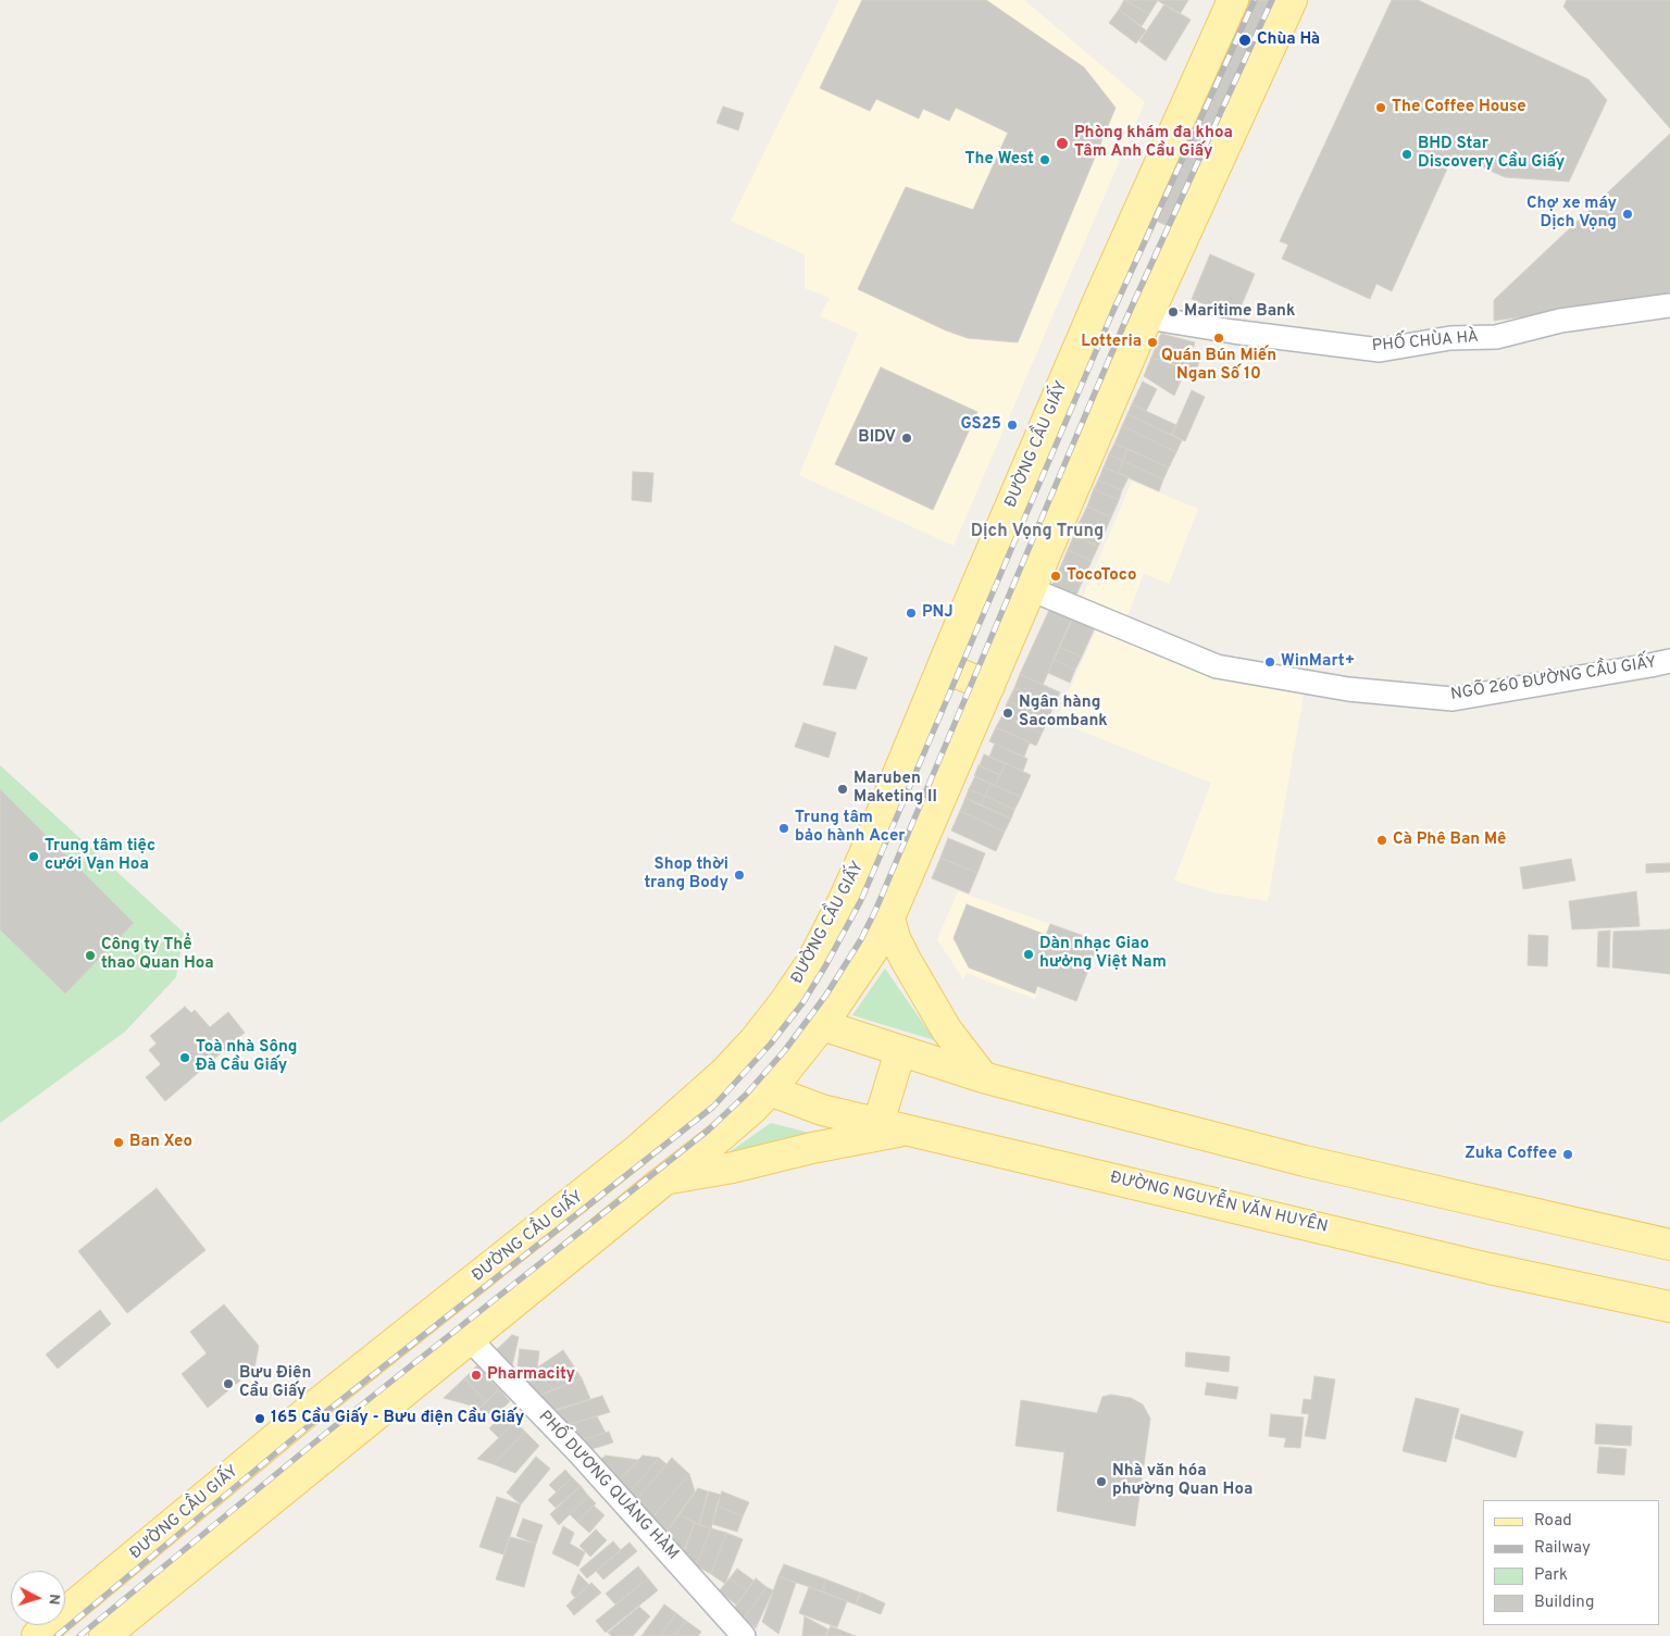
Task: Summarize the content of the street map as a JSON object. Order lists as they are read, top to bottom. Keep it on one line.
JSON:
{"streets":{"main road":["ĐƯỜNG CẦU GIẤY","ĐƯỜNG NGUYỄN VĂN HUYÊN"],"street":["PHỐ CHÙA HÀ","NGÕ 260 ĐƯỜNG CẦU GIẤY","PHỐ DƯƠNG QUẢNG HÀM"]},"districts":["Dịch Vọng Trung"],"places":["Chùa Hà","The Coffee House","Phòng khám đa khoa Tâm Anh Cầu Giấy","BHD Star Discovery Cầu Giấy","The West","Chợ xe máy Dịch Vọng","Maritime Bank","Quán Bún Miến Ngan Số 10","Lotteria","GS25","BIDV","TocoToco","PNJ","WinMart+","Ngân hàng Sacombank","Maruben Maketing II","Trung tâm bảo hành Acer","Cà Phê Ban Mê","Trung tâm tiệc cưới Vạn Hoa","Shop thời trang Body","Dàn nhạc Giao hưởng Việt Nam","Công ty Thể thao Quan Hoa","Toà nhà Sông Đà Cầu Giấy","Ban Xeo","Zuka Coffee","Pharmacity","Bưu Điện Cầu Giấy","165 Cầu Giấy - Bưu điện Cầu Giấy","Nhà văn hóa phường Quan Hoa"],"legend":["Road","Railway","Park","Building"],"north":"right"}
